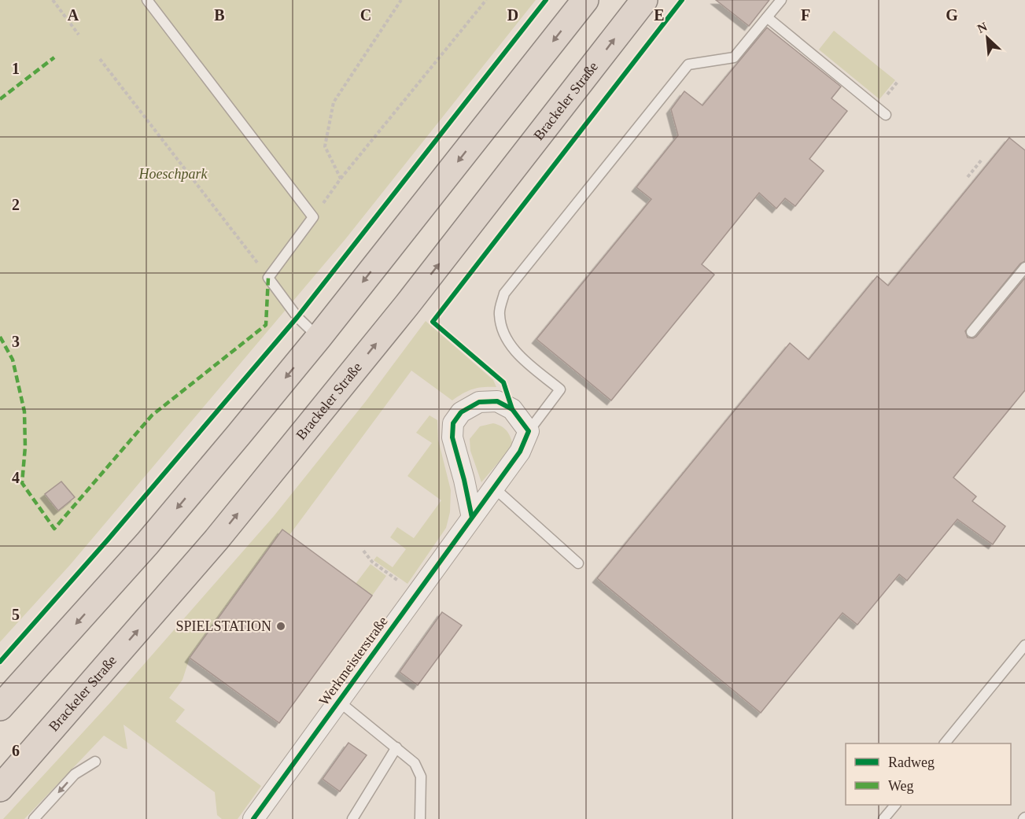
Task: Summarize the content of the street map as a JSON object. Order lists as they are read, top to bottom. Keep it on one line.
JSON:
{"streets":{"highway":["Brackeler Straße"],"street":["Werkmeisterstraße"]},"parks":["Hoeschpark"],"places":["SPIELSTATION"],"legend":["Radweg","Weg"],"north":"top left","grid":{"columns":["A","B","C","D","E","F","G"],"rows":["1","2","3","4","5","6"]}}
